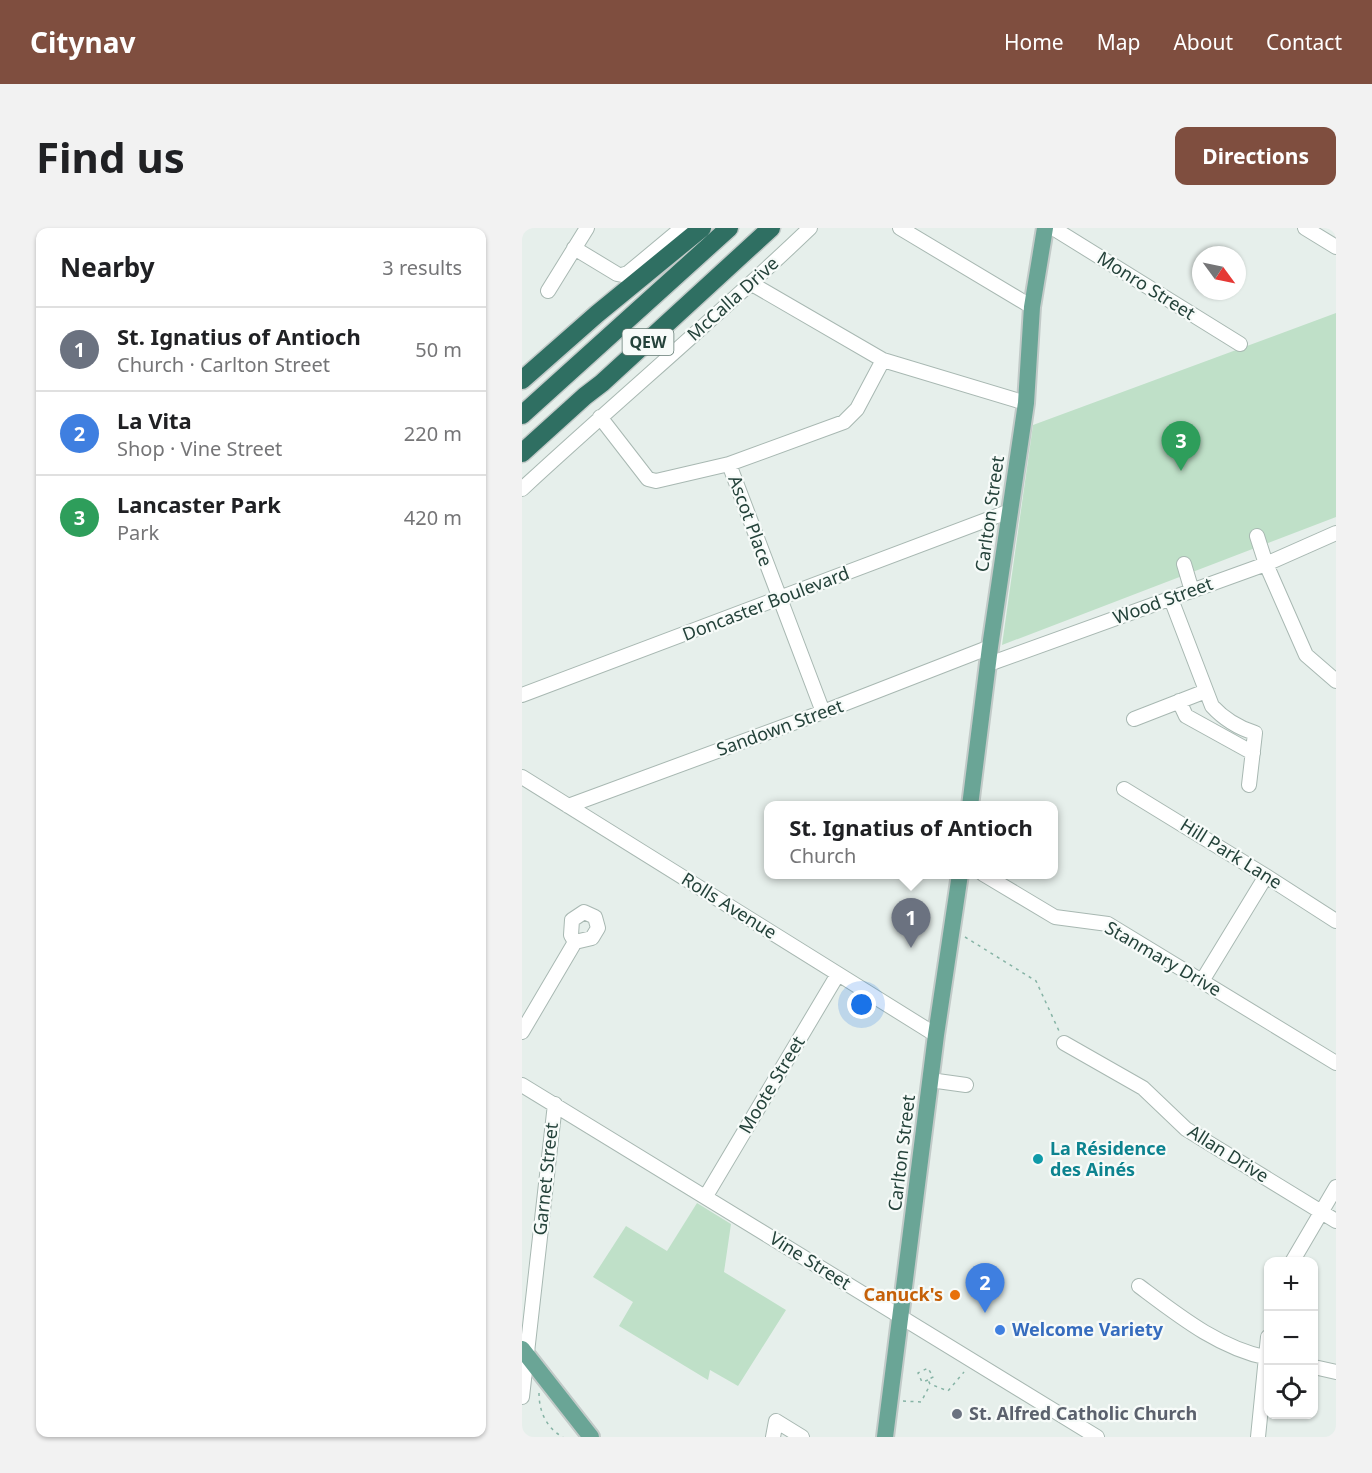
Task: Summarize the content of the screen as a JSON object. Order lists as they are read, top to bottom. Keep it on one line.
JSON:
{"streets":{"highway":["QEW"],"main road":["Carlton Street"],"street":["Monro Street","McCalla Drive","Ascot Place","Wood Street","Doncaster Boulevard","Sandown Street","Hill Park Lane","Rolls Avenue","Stanmary Drive","Moote Street","Allan Drive","Garnet Street","Vine Street"]},"crossings":[["Carlton Street","Wood Street"],["Carlton Street","Doncaster Boulevard"],["Carlton Street","Sandown Street"],["Carlton Street","Rolls Avenue"],["Carlton Street","Vine Street"],["Ascot Place","Doncaster Boulevard"],["Ascot Place","Sandown Street"],["Sandown Street","Rolls Avenue"],["Rolls Avenue","Moote Street"],["Moote Street","Vine Street"],["Garnet Street","Vine Street"]],"places":["La Résidence des Ainés","Canuck's","Welcome Variety","St. Alfred Catholic Church"],"north":"bottom right","page":{"header":"Citynav","nav":["Home","Map","About","Contact"],"buttons":"Directions","title":"Find us","heading":["Nearby","3 results"],"list":[{"mark":"1","name":"St. Ignatius of Antioch","note":"Church · Carlton Street","value":"50 m"},{"mark":"2","name":"La Vita","note":"Shop · Vine Street","value":"220 m"},{"mark":"3","name":"Lancaster Park","note":"Park","value":"420 m"}],"pins":["3","1","2"],"popup":["St. Ignatius of Antioch","Church"],"map_buttons":["+","−"]}}
